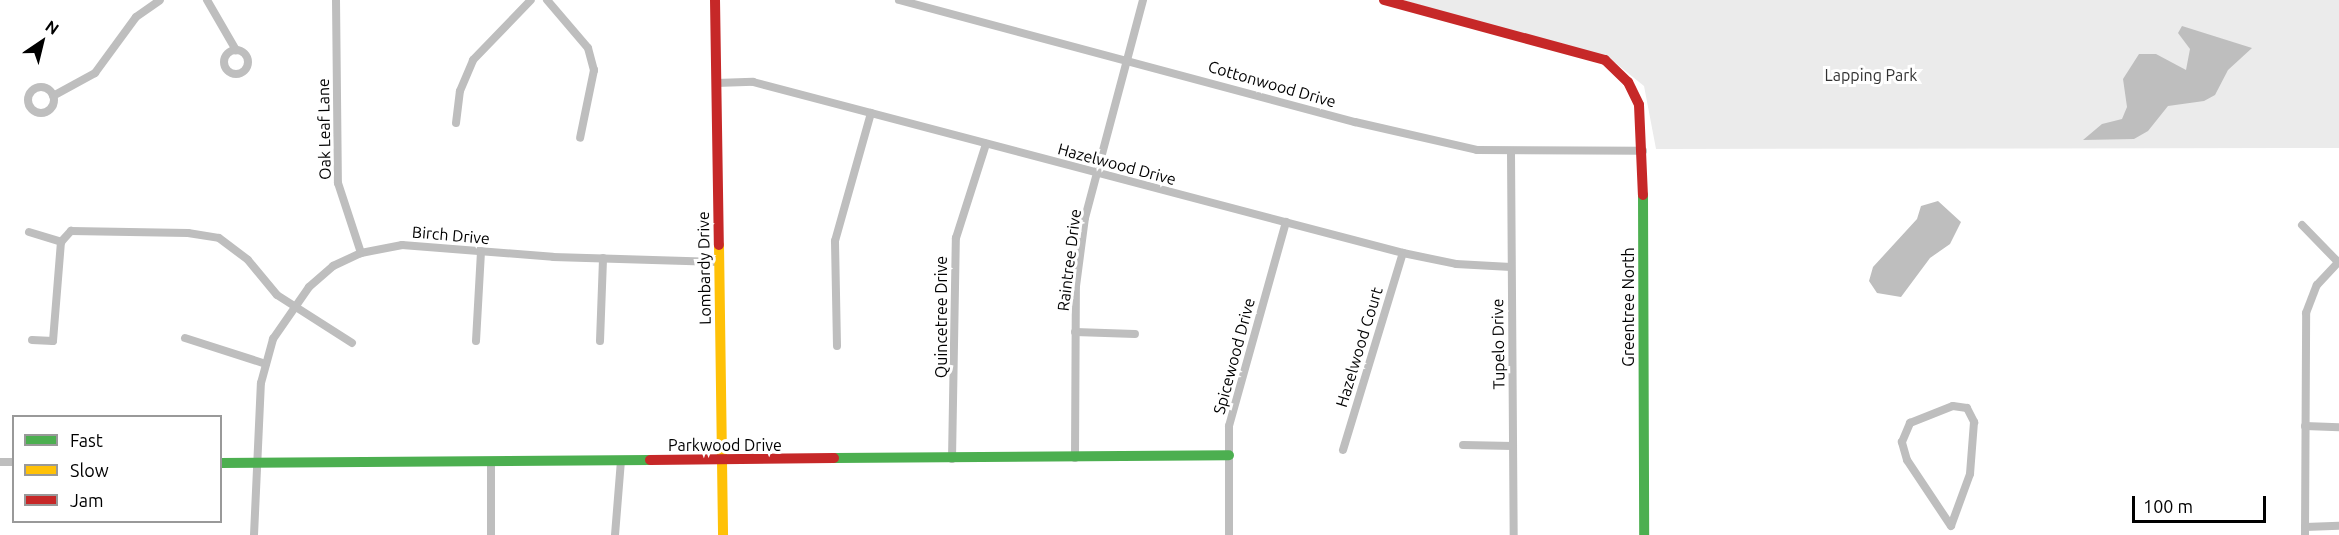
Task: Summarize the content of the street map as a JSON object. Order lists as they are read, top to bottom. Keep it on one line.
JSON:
{"streets":{"street":["Cottonwood Drive","Oak Leaf Lane","Hazelwood Drive","Birch Drive","Raintree Drive","Lombardy Drive","Greentree North","Quincetree Drive","Tupelo Drive","Hazelwood Court","Spicewood Drive","Parkwood Drive"]},"crossings":[["Cottonwood Drive","Raintree Drive"],["Cottonwood Drive","Greentree North"],["Cottonwood Drive","Tupelo Drive"],["Oak Leaf Lane","Birch Drive"],["Hazelwood Drive","Raintree Drive"],["Hazelwood Drive","Lombardy Drive"],["Hazelwood Drive","Quincetree Drive"],["Hazelwood Drive","Tupelo Drive"],["Hazelwood Drive","Hazelwood Court"],["Hazelwood Drive","Spicewood Drive"],["Birch Drive","Lombardy Drive"],["Birch Drive","Parkwood Drive"],["Raintree Drive","Parkwood Drive"],["Lombardy Drive","Parkwood Drive"],["Quincetree Drive","Parkwood Drive"],["Spicewood Drive","Parkwood Drive"]],"parks":["Lapping Park"],"legend":["Fast","Slow","Jam"],"scale_bar":"100 m","north":"top right"}
